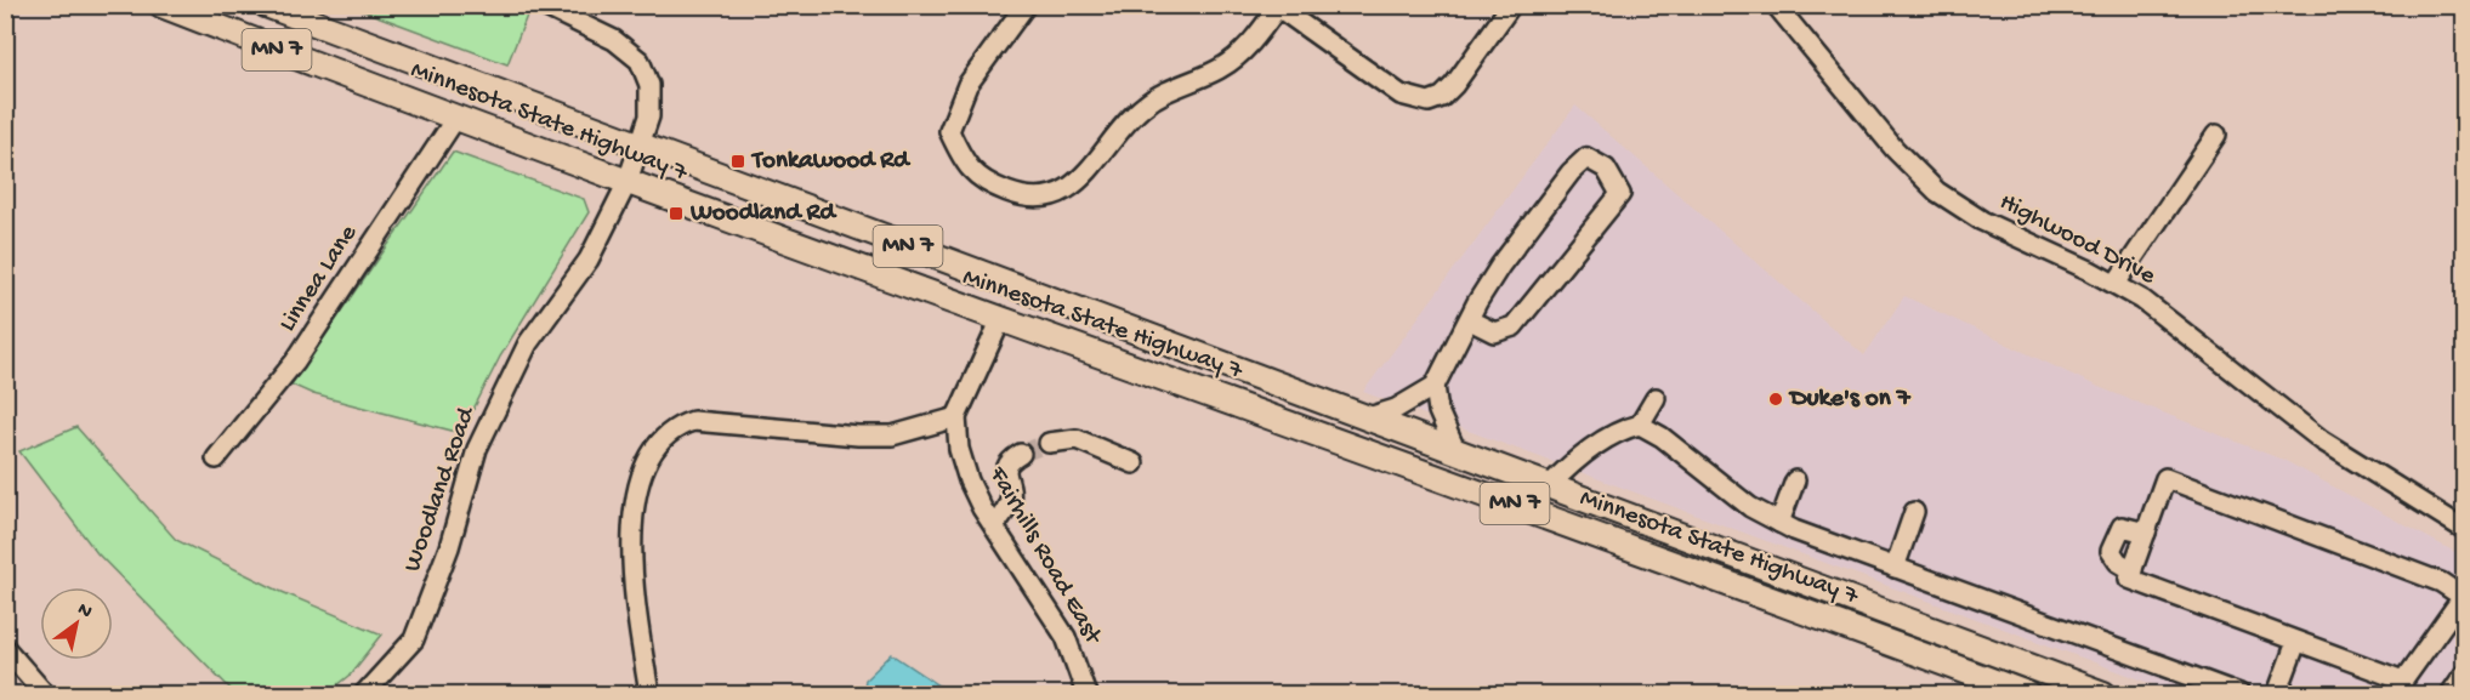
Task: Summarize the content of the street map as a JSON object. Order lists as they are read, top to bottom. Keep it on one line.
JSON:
{"streets":{"main road":["MN 7","Minnesota State Highway 7"],"street":["Highwood Drive","Linnea Lane","Woodland Road","Fairhills Road East"]},"crossings":[["Minnesota State Highway 7","Linnea Lane"],["Minnesota State Highway 7","Woodland Road"]],"places":{"transit":["Tonkawood Rd","Woodland Rd"],"other":["Duke's on 7"]},"north":"top right"}
